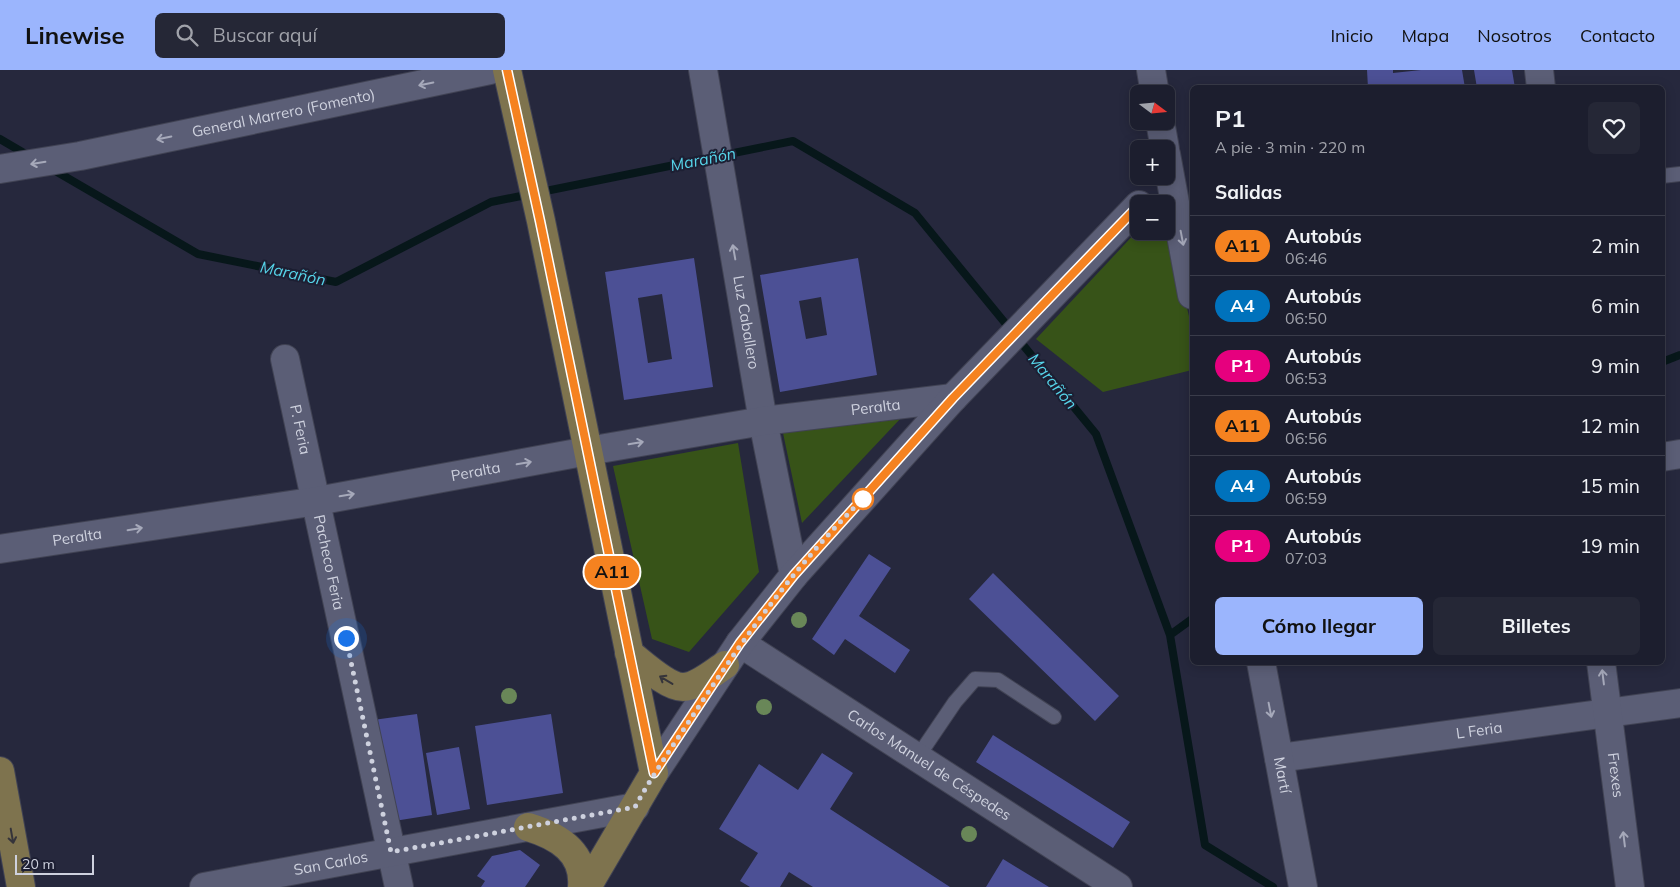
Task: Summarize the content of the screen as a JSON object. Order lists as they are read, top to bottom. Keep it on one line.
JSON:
{"streets":{"street":["General Marrero (Fomento)","Luz Caballero","Peralta","P. Feria","Pacheco Feria","L Feria","Carlos Manuel de Céspedes","Martí","Frexes","San Carlos"]},"crossings":[["Luz Caballero","Peralta"],["Peralta","P. Feria"],["Peralta","Pacheco Feria"],["P. Feria","Pacheco Feria"],["Pacheco Feria","San Carlos"],["L Feria","Martí"],["L Feria","Frexes"]],"one_way":["General Marrero (Fomento)","Luz Caballero","Peralta","Martí","Frexes"],"water":["Marañón"],"lines":["bus line A11"],"scale_bar":"20 m","north":"right","page":{"header":"Linewise","search":"Buscar aquí","nav":["Inicio","Mapa","Nosotros","Contacto"],"on_map":"A11","map_buttons":["+","−"],"heading":[["P1","A pie · 3 min · 220 m"],"Salidas"],"list":[{"mark":"A11","name":"Autobús","note":"06:46","value":"2 min"},{"mark":"A4","name":"Autobús","note":"06:50","value":"6 min"},{"mark":"P1","name":"Autobús","note":"06:53","value":"9 min"},{"mark":"A11","name":"Autobús","note":"06:56","value":"12 min"},{"mark":"A4","name":"Autobús","note":"06:59","value":"15 min"},{"mark":"P1","name":"Autobús","note":"07:03","value":"19 min"}],"buttons":["Cómo llegar","Billetes"],"scale":"20 m"}}
